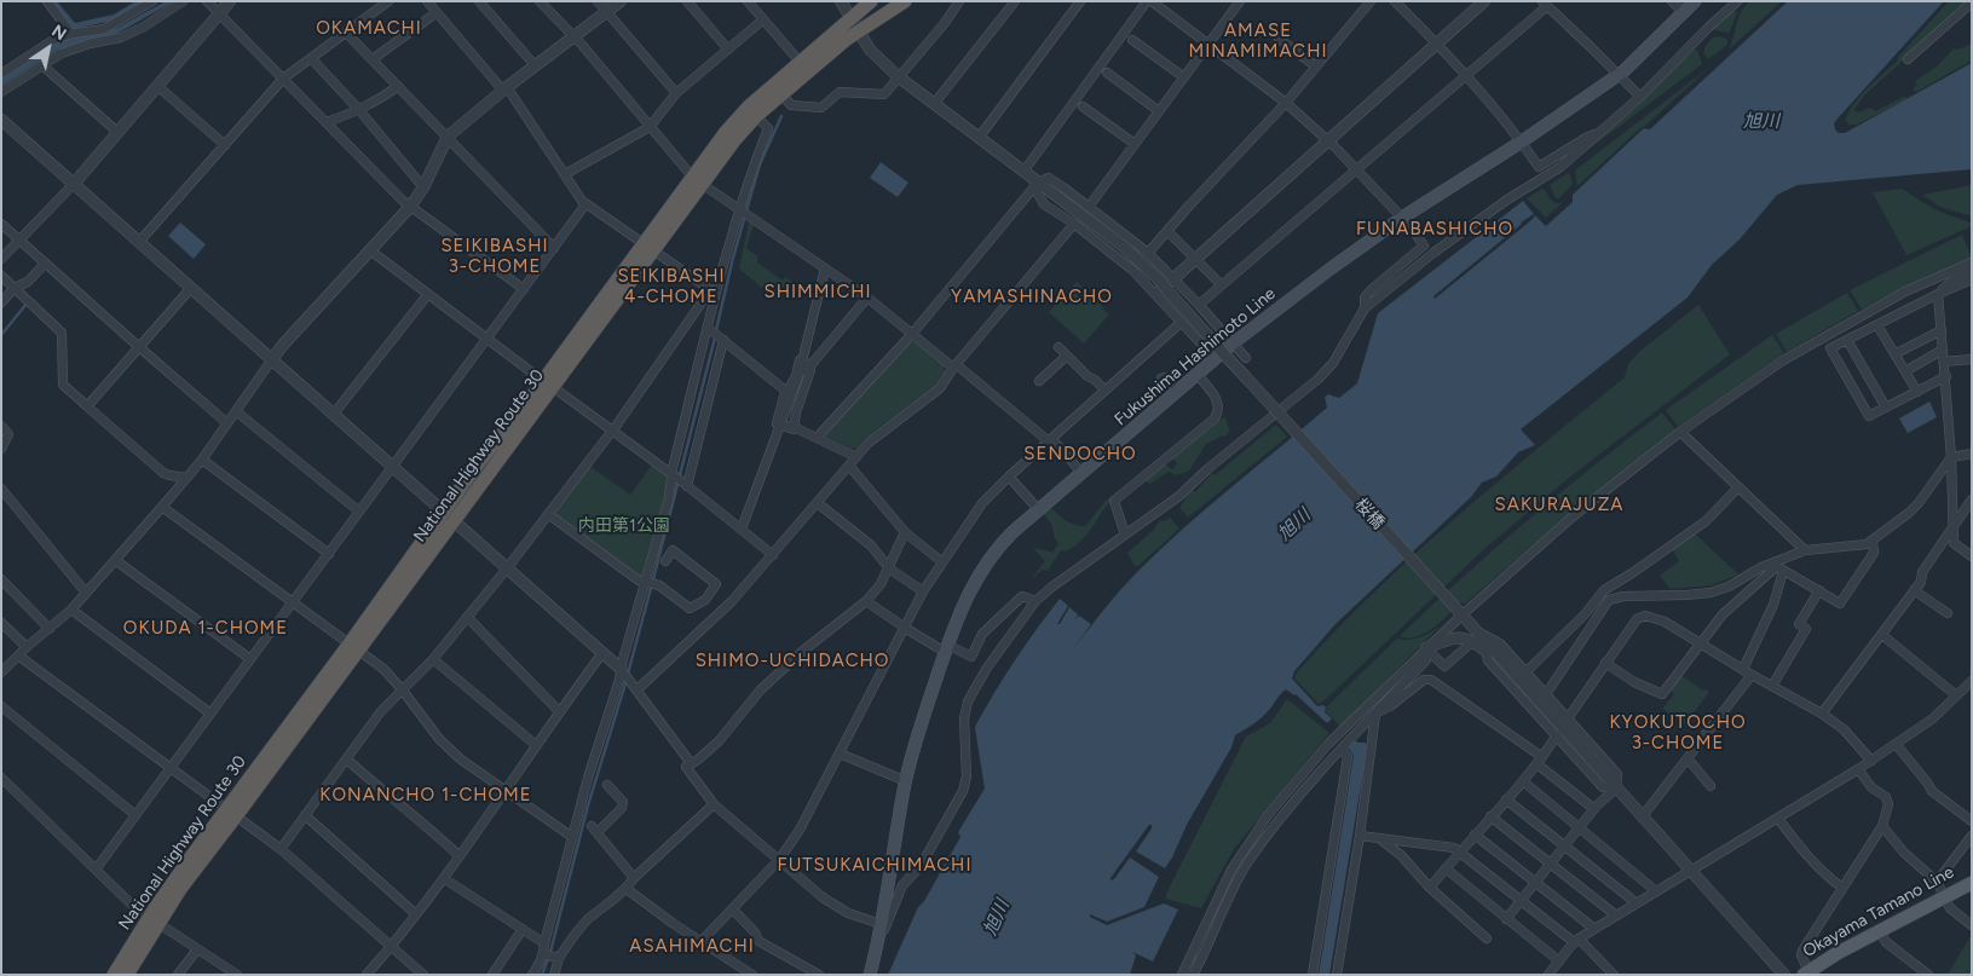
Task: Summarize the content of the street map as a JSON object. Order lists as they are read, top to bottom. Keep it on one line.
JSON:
{"streets":{"highway":["National Highway Route 30"],"main road":["Fukushima Hashimoto Line","Okayama Tamano Line"],"street":["桜橋"]},"crossings":[["Fukushima Hashimoto Line","桜橋"],["National Highway Route 30","桜橋"]],"districts":["OKAMACHI","AMASE MINAMIMACHI","FUNABASHICHO","SEIKIBASHI 3-CHOME","SEIKIBASHI 4-CHOME","SHIMMICHI","YAMASHINACHO","SENDOCHO","SAKURAJUZA","OKUDA 1-CHOME","SHIMO-UCHIDACHO","KYOKUTOCHO 3-CHOME","KONANCHO 1-CHOME","FUTSUKAICHIMACHI","ASAHIMACHI"],"water":["旭川"],"parks":["内田第1公園"],"north":"top right"}
